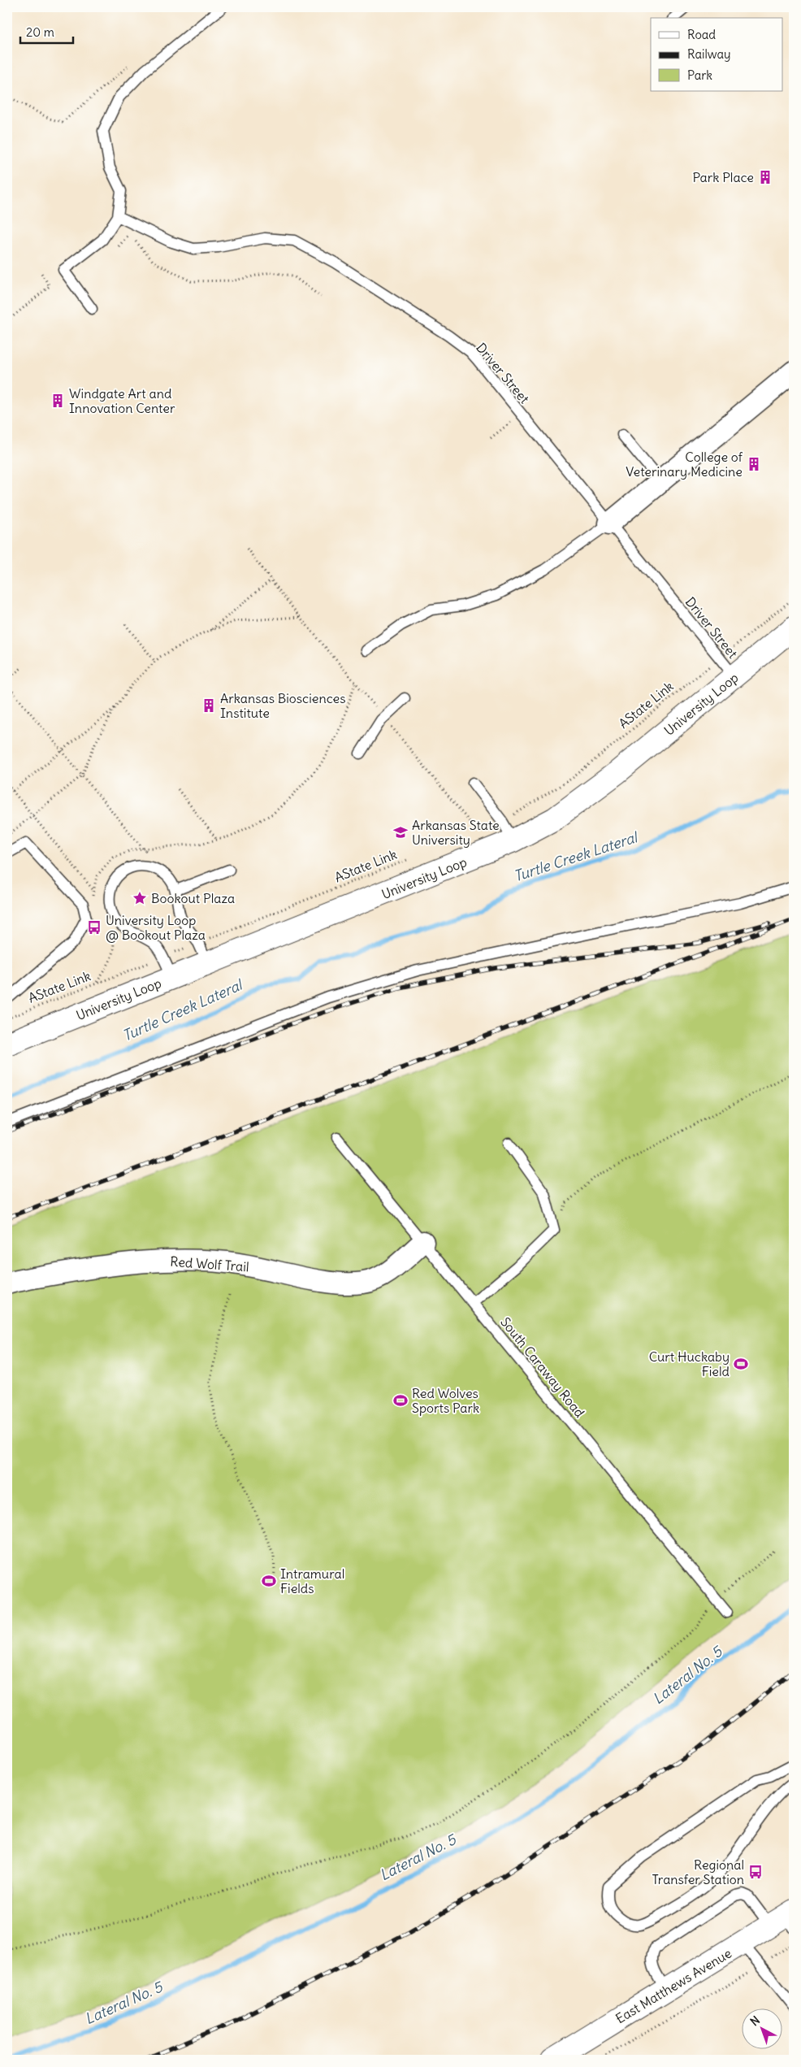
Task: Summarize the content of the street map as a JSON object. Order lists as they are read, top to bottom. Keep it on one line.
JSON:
{"streets":{"street":["University Loop","Red Wolf Trail","East Matthews Avenue"],"lane":["Driver Street","South Caraway Road"],"path":["AState Link"]},"crossings":[["Driver Street","University Loop"],["Driver Street","AState Link"],["Red Wolf Trail","South Caraway Road"]],"water":["Turtle Creek Lateral","Lateral No. 5"],"places":{"building":["Park Place","Windgate Art and Innovation Center","College of Veterinary Medicine","Arkansas Biosciences Institute"],"school or university":["Arkansas State University"],"place":["Bookout Plaza"],"bus stop":["University Loop @ Bookout Plaza","Regional Transfer Station"],"sports":["Curt Huckaby Field","Red Wolves Sports Park","Intramural Fields"]},"legend":["Road","Railway","Park"],"scale_bar":"20 m","north":"top left"}
